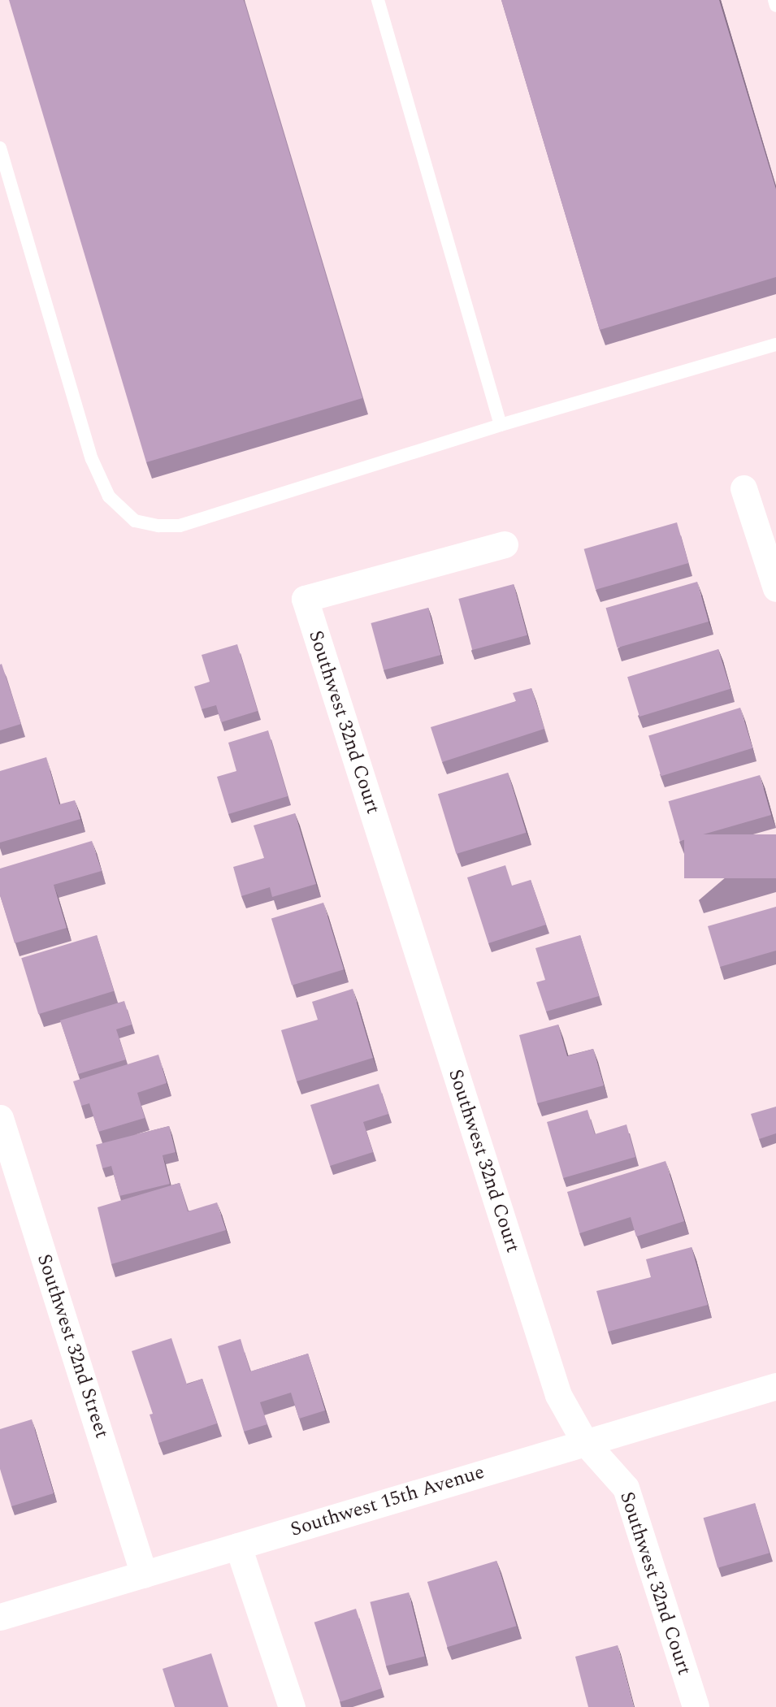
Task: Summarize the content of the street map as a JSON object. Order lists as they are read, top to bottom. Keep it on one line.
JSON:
{"streets":{"street":["Southwest 32nd Court","Southwest 32nd Street","Southwest 15th Avenue"]},"crossings":[["Southwest 32nd Court","Southwest 15th Avenue"],["Southwest 32nd Street","Southwest 15th Avenue"]]}
